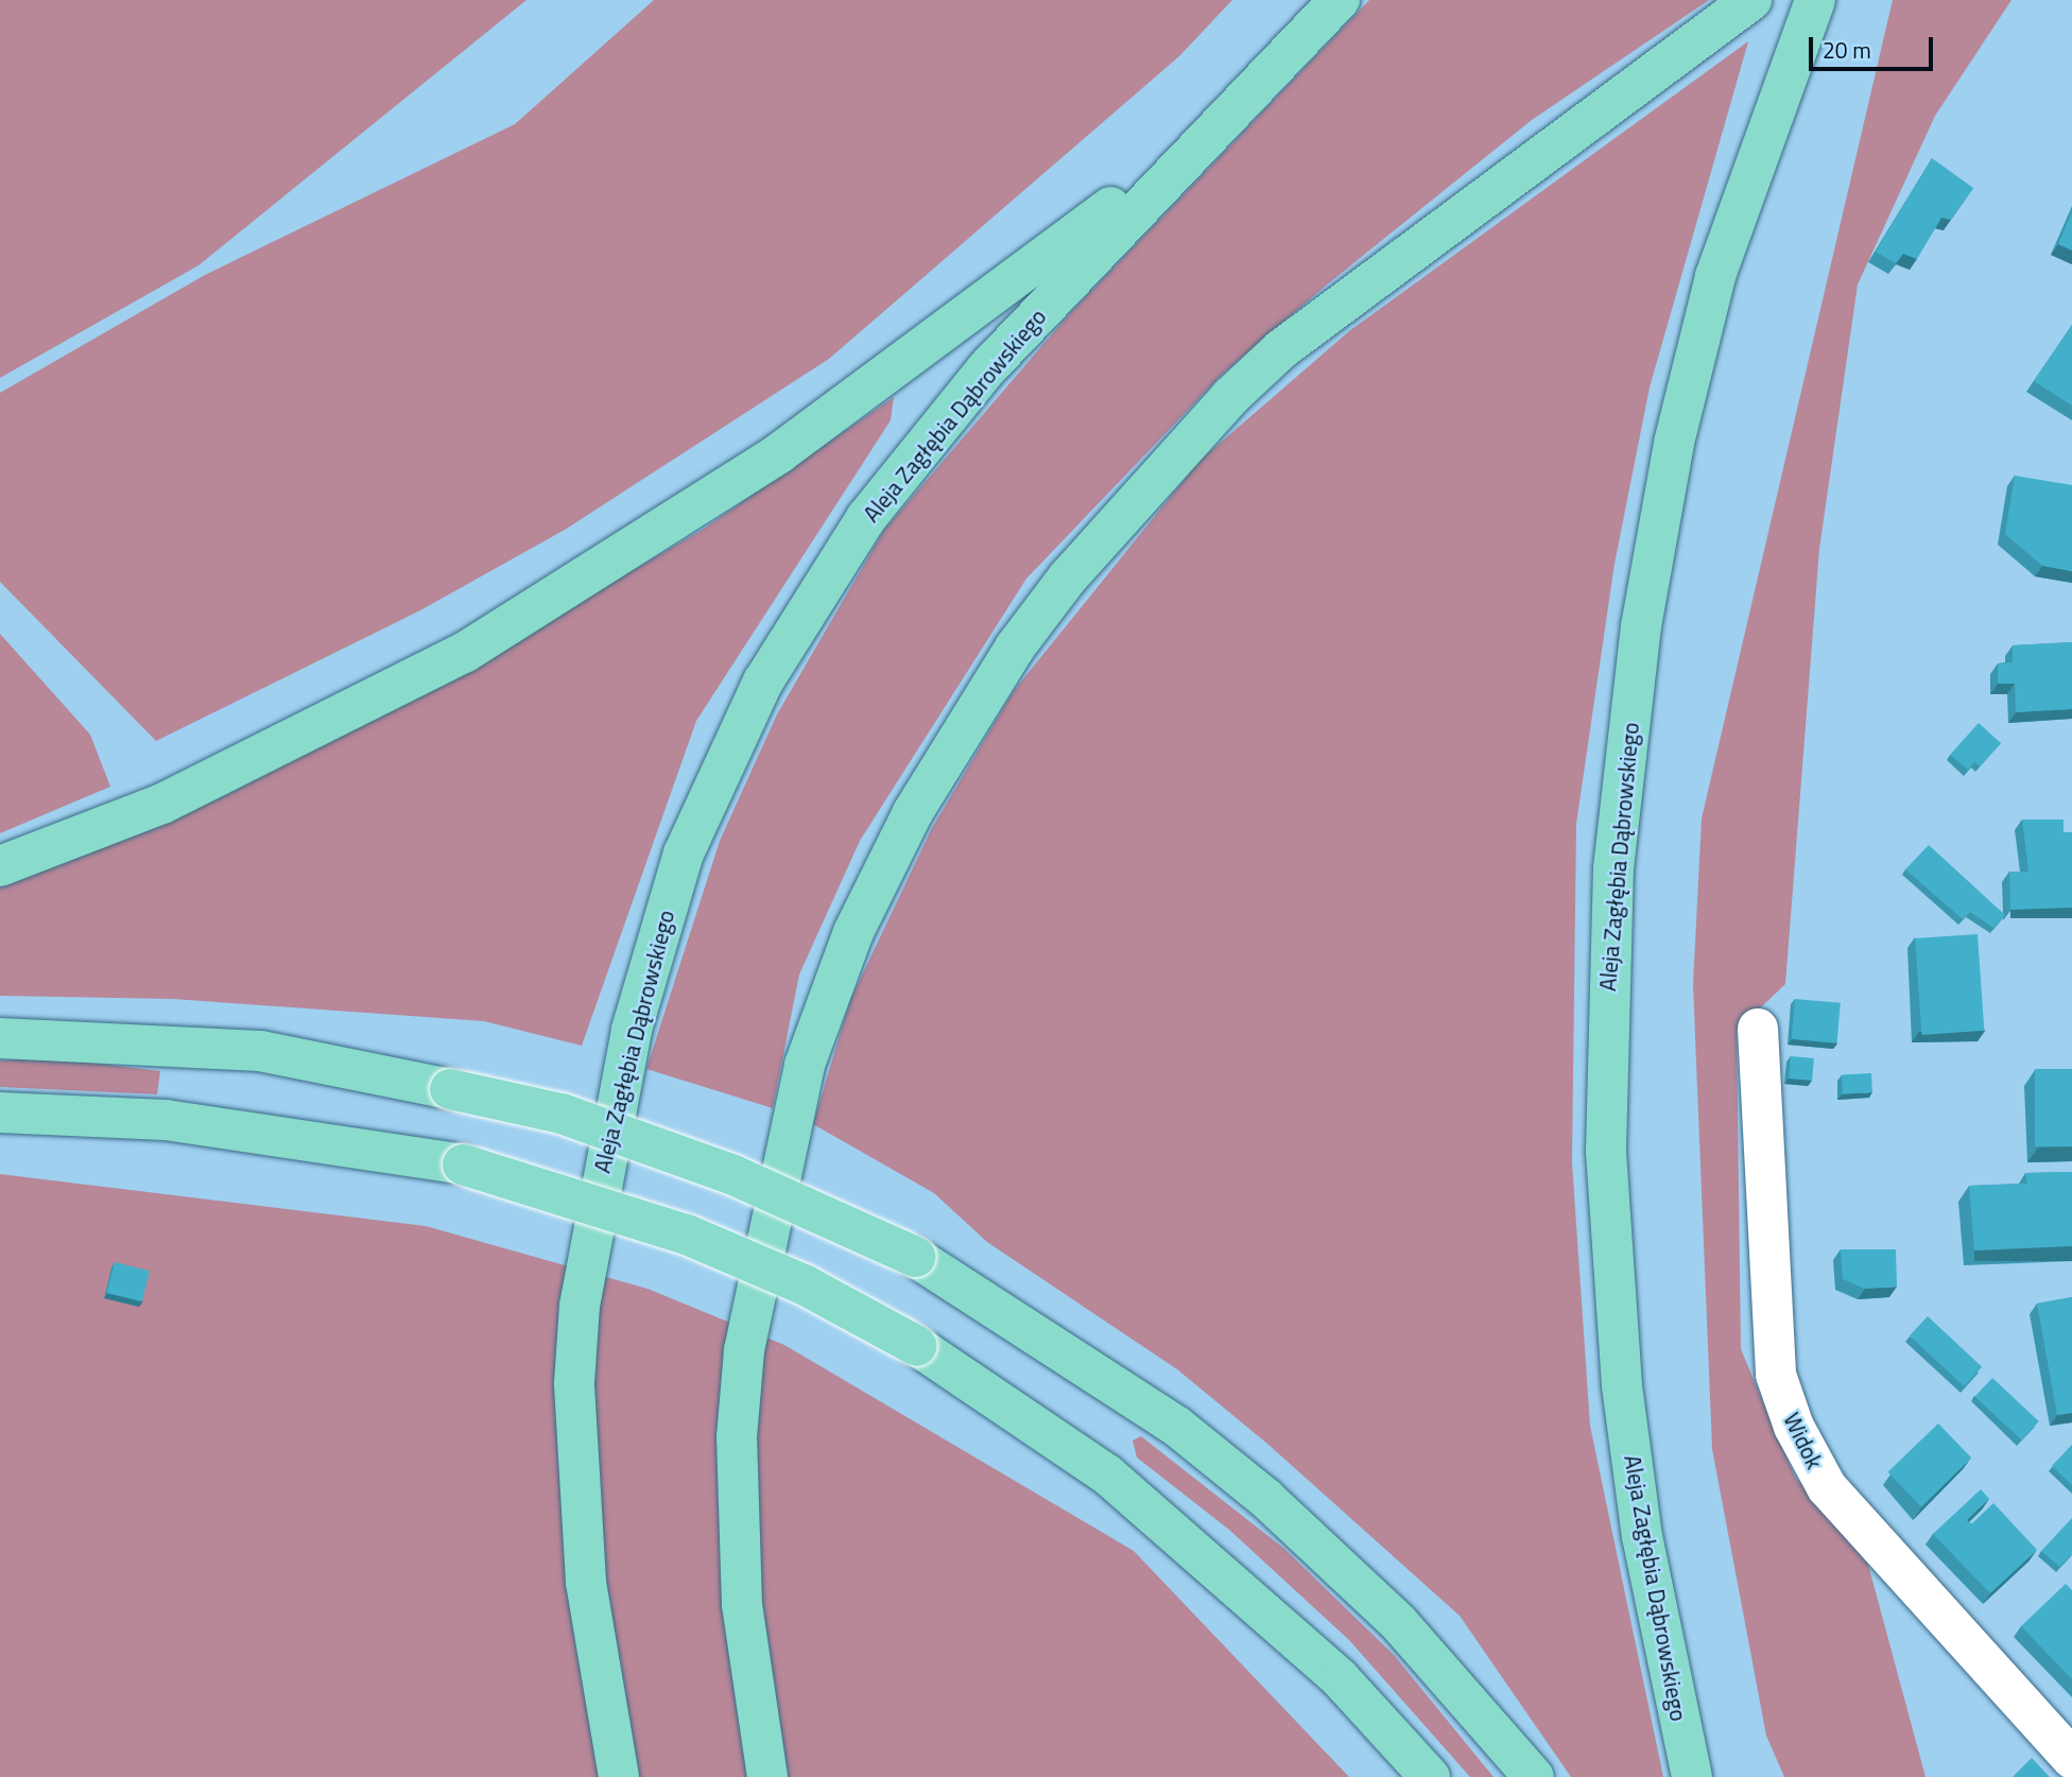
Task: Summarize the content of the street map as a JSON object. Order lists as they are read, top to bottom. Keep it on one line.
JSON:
{"streets":{"main road":["Aleja Zagłębia Dąbrowskiego"],"street":["Widok"]},"scale_bar":"20 m"}
